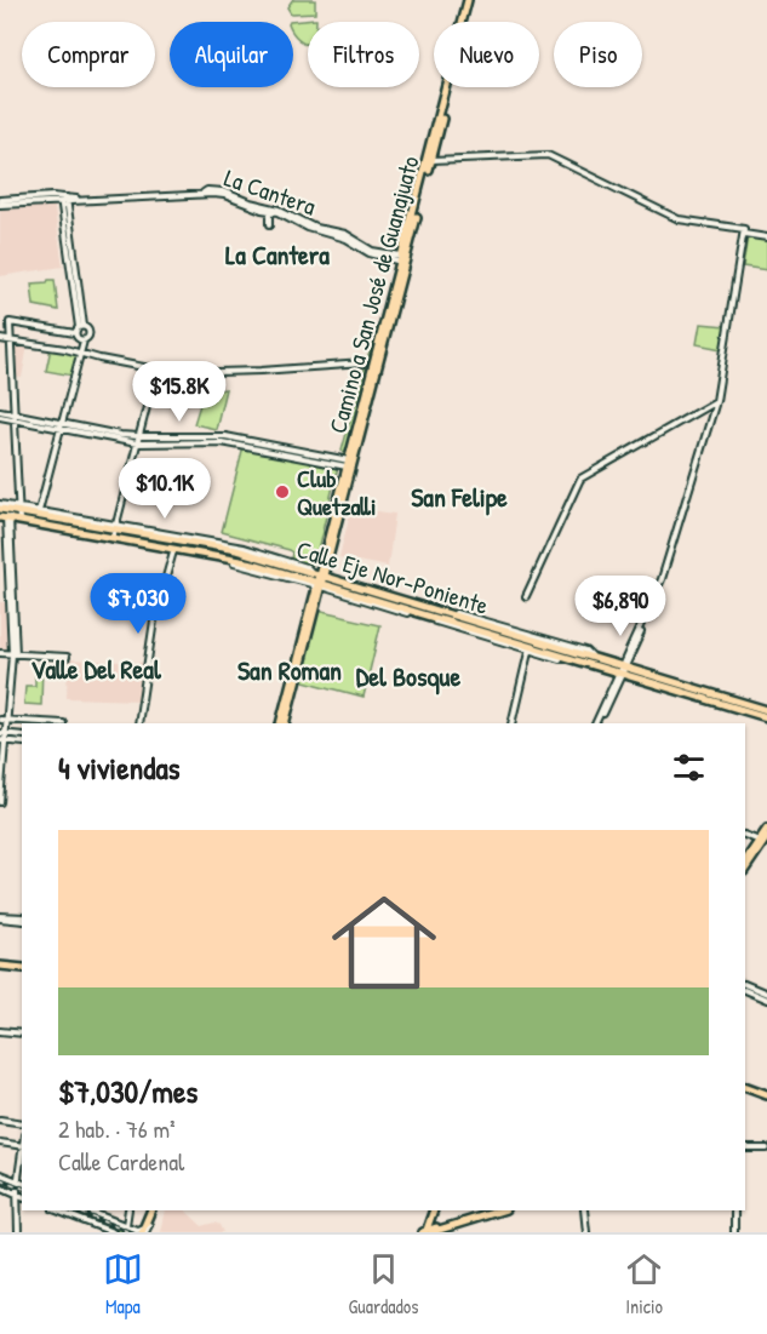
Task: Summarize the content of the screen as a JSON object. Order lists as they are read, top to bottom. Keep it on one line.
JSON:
{"streets":{"main road":["La Cantera","Camino a San José de Guanajuato","Calle Eje Nor-Poniente"]},"crossings":[["La Cantera","Camino a San José de Guanajuato"],["Camino a San José de Guanajuato","Calle Eje Nor-Poniente"]],"districts":["La Cantera","San Felipe","Valle Del Real","San Roman","Del Bosque"],"places":["Club Quetzalli"],"page":{"chip":["Comprar","Alquilar","Filtros","Nuevo","Piso"],"price":["$15.8K","$10.1K","$7,030","$6,890"],"heading":"4 viviendas","list":[{"name":"$7,030/mes","note":"2 hab. · 76 m² · Calle Cardenal"}],"tabs":["Mapa","Guardados","Inicio"]}}
